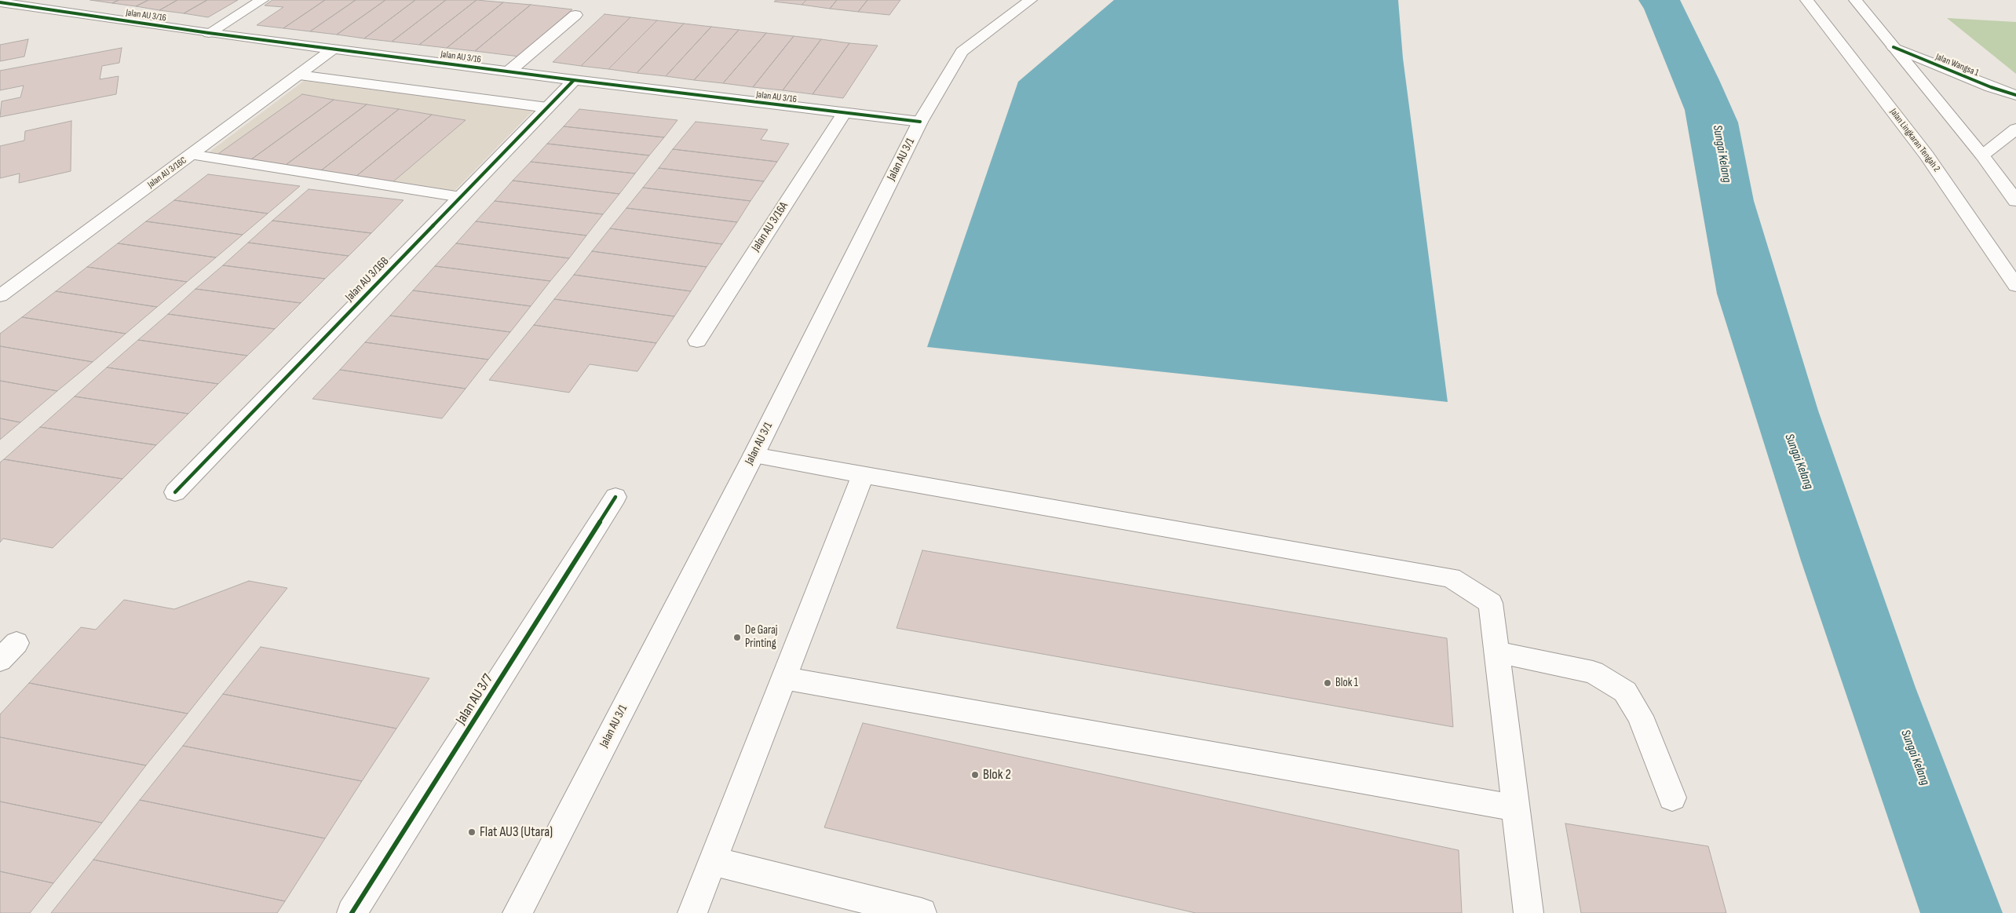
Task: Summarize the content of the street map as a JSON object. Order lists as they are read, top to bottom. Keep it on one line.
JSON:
{"streets":{"main road":["Jalan AU 3/16","Jalan Wangsa 1","Jalan Lingkaran Tengah 2","Jalan AU 3/1","Jalan AU 3/16C","Jalan AU 3/16A","Jalan AU 3/16B","Jalan AU 3/7"]},"crossings":[["Jalan AU 3/16","Jalan AU 3/1"],["Jalan AU 3/16","Jalan AU 3/16C"],["Jalan AU 3/16","Jalan AU 3/16A"],["Jalan AU 3/16","Jalan AU 3/16B"]],"water":["Sungai Kelang"],"places":["De Garaj Printing","Blok 1","Blok 2","Flat AU3 (Utara)"]}
